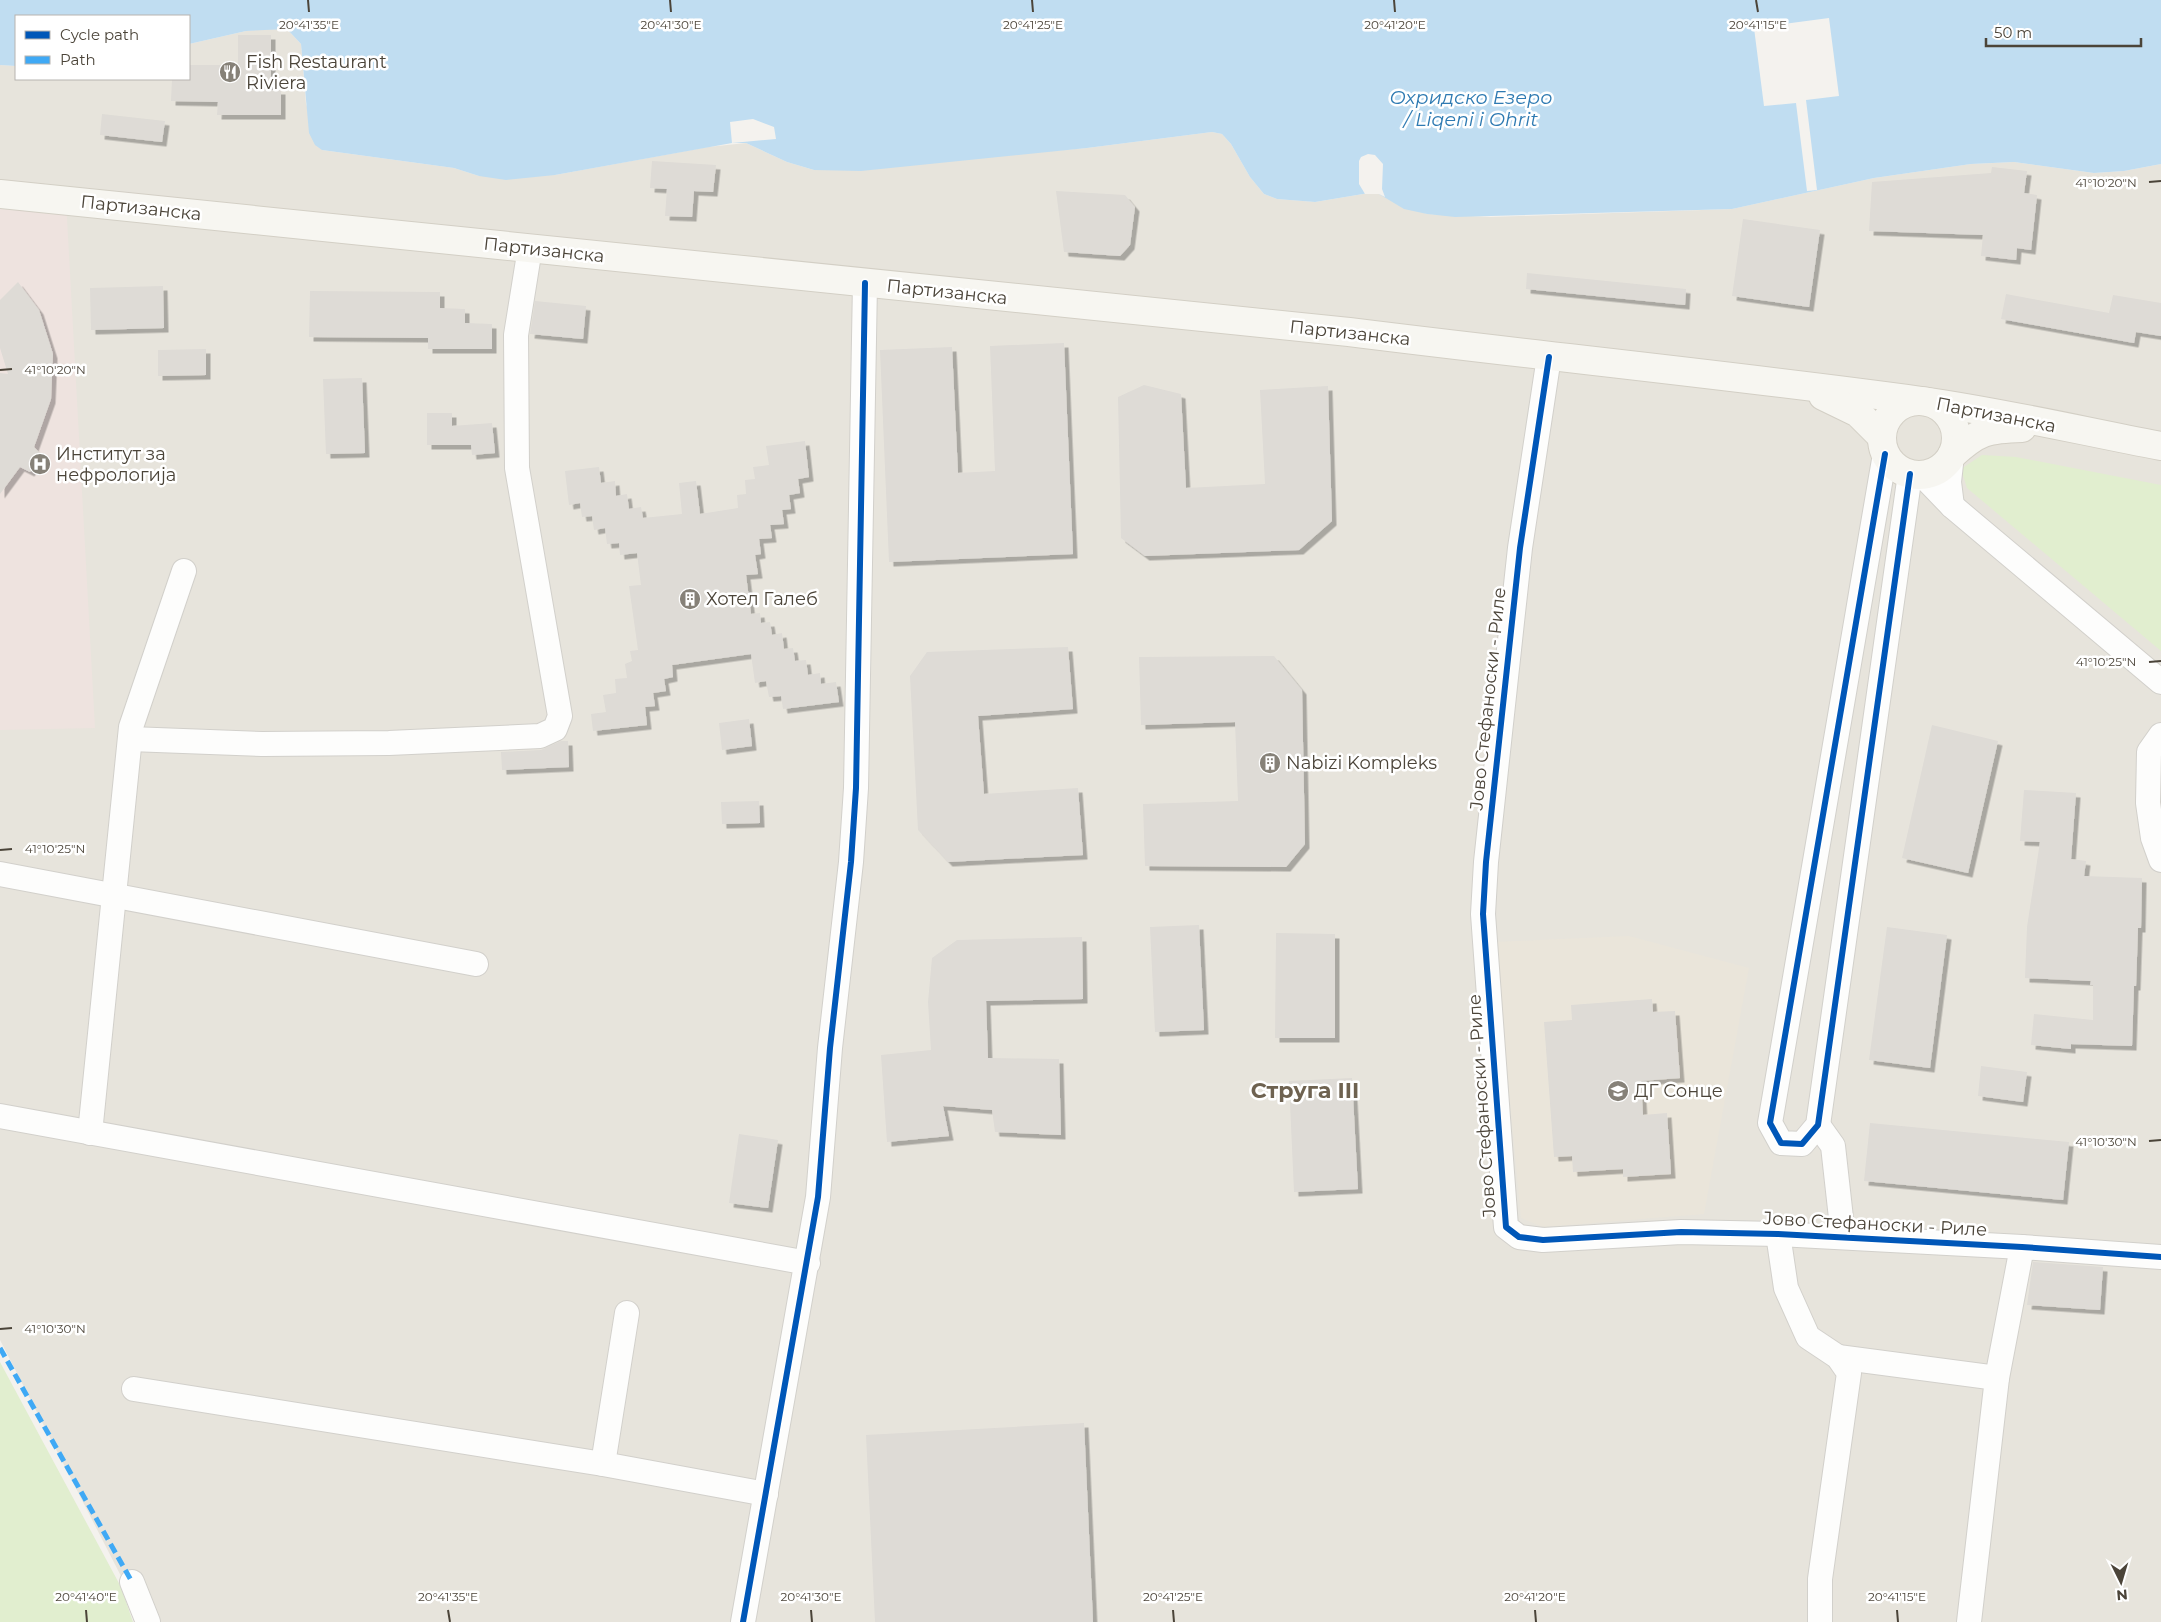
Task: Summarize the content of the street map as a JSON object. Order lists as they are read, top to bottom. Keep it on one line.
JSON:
{"streets":{"main road":["Партизанска"],"street":["Јово Стефаноски - Риле"]},"crossings":[["Партизанска","Јово Стефаноски - Риле"]],"districts":["Струга III"],"water":["Охридско Езеро / Liqeni i Ohrit"],"places":{"restaurant":["Fish Restaurant Riviera"],"hospital":["Институт за нефрологија"],"building":["Хотел Галеб","Nabizi Kompleks"],"school or university":["ДГ Сонце"]},"legend":["Cycle path","Path"],"scale_bar":"50 m","north":"bottom","coordinates":["20°41'35\"E","20°41'30\"E","20°41'25\"E","20°41'20\"E","20°41'15\"E","41°10'20\"N","41°10'25\"N","41°10'30\"N","20°41'40\"E"]}
